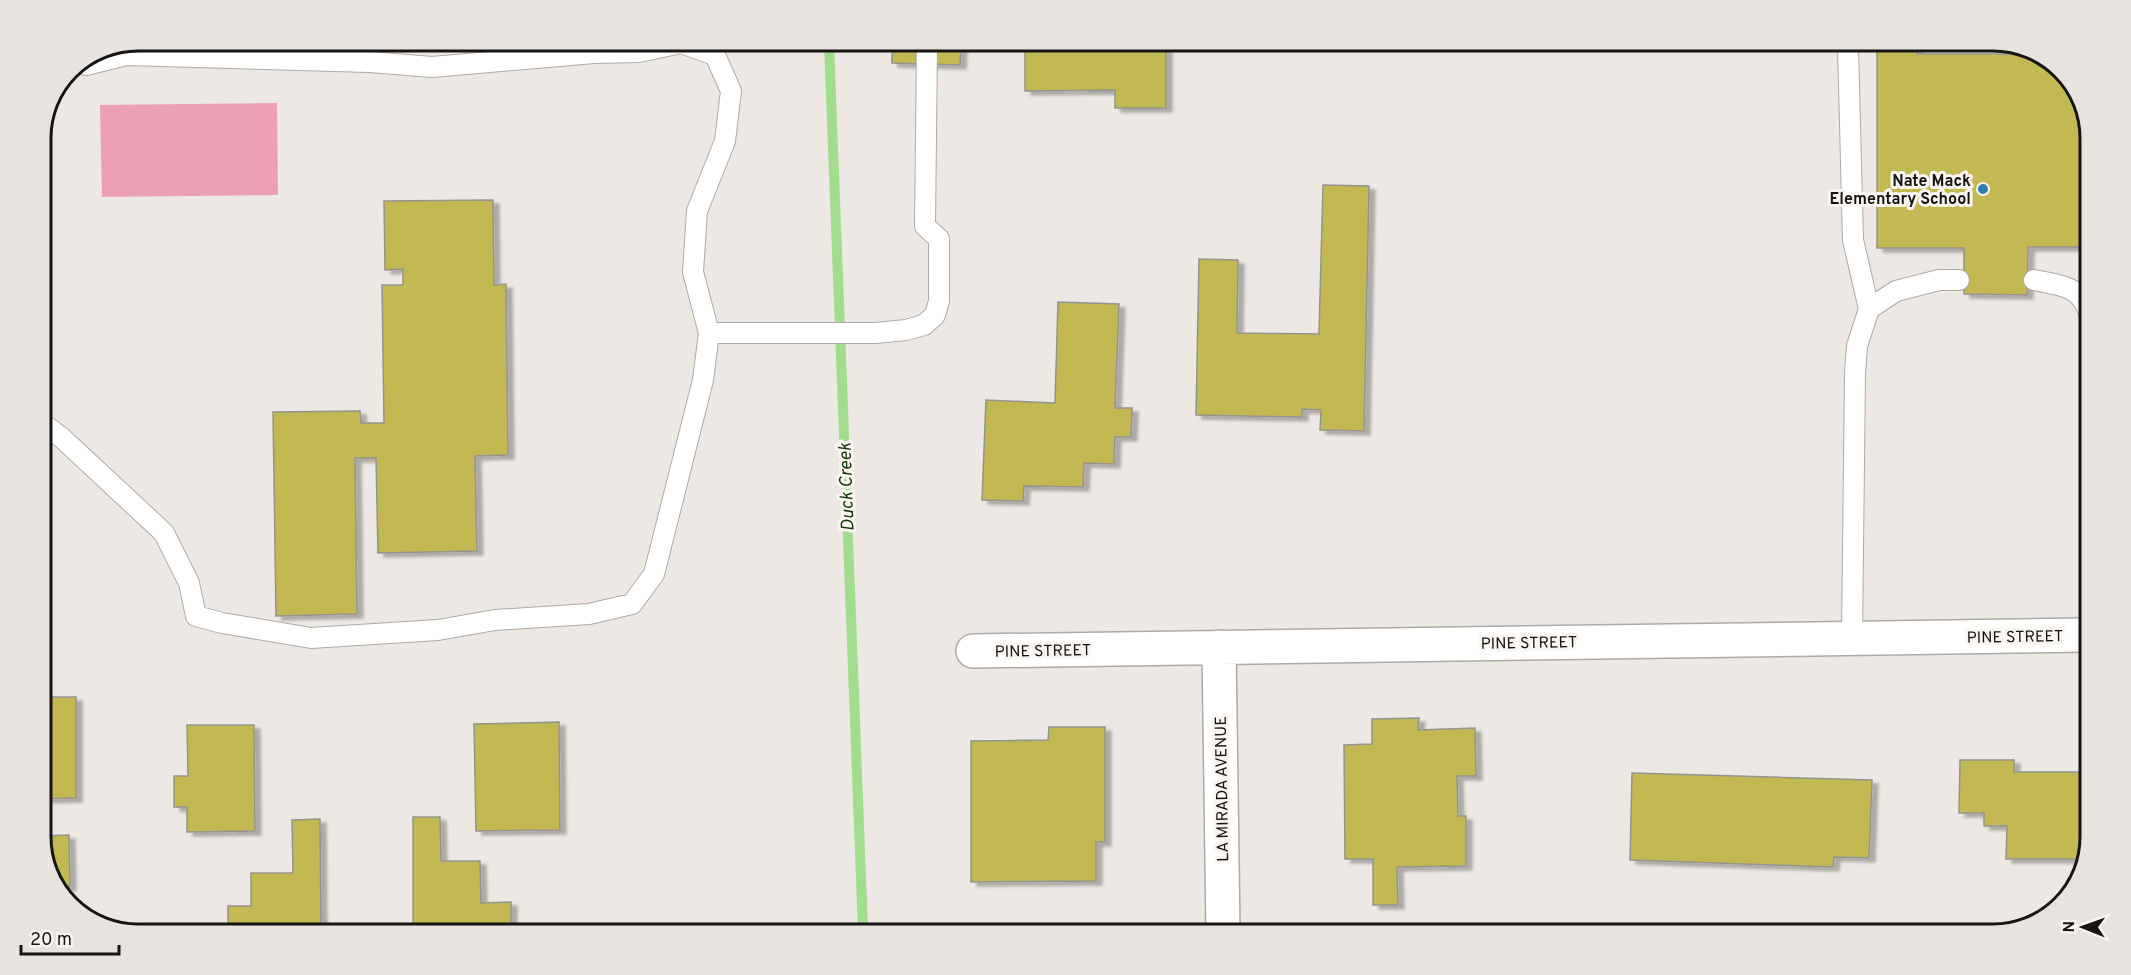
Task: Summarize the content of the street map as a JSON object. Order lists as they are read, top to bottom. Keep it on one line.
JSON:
{"streets":{"street":["PINE STREET","LA MIRADA AVENUE"]},"crossings":[["PINE STREET","LA MIRADA AVENUE"]],"water":["Duck Creek"],"places":["Nate Mack Elementary School"],"scale_bar":"20 m","north":"left"}
